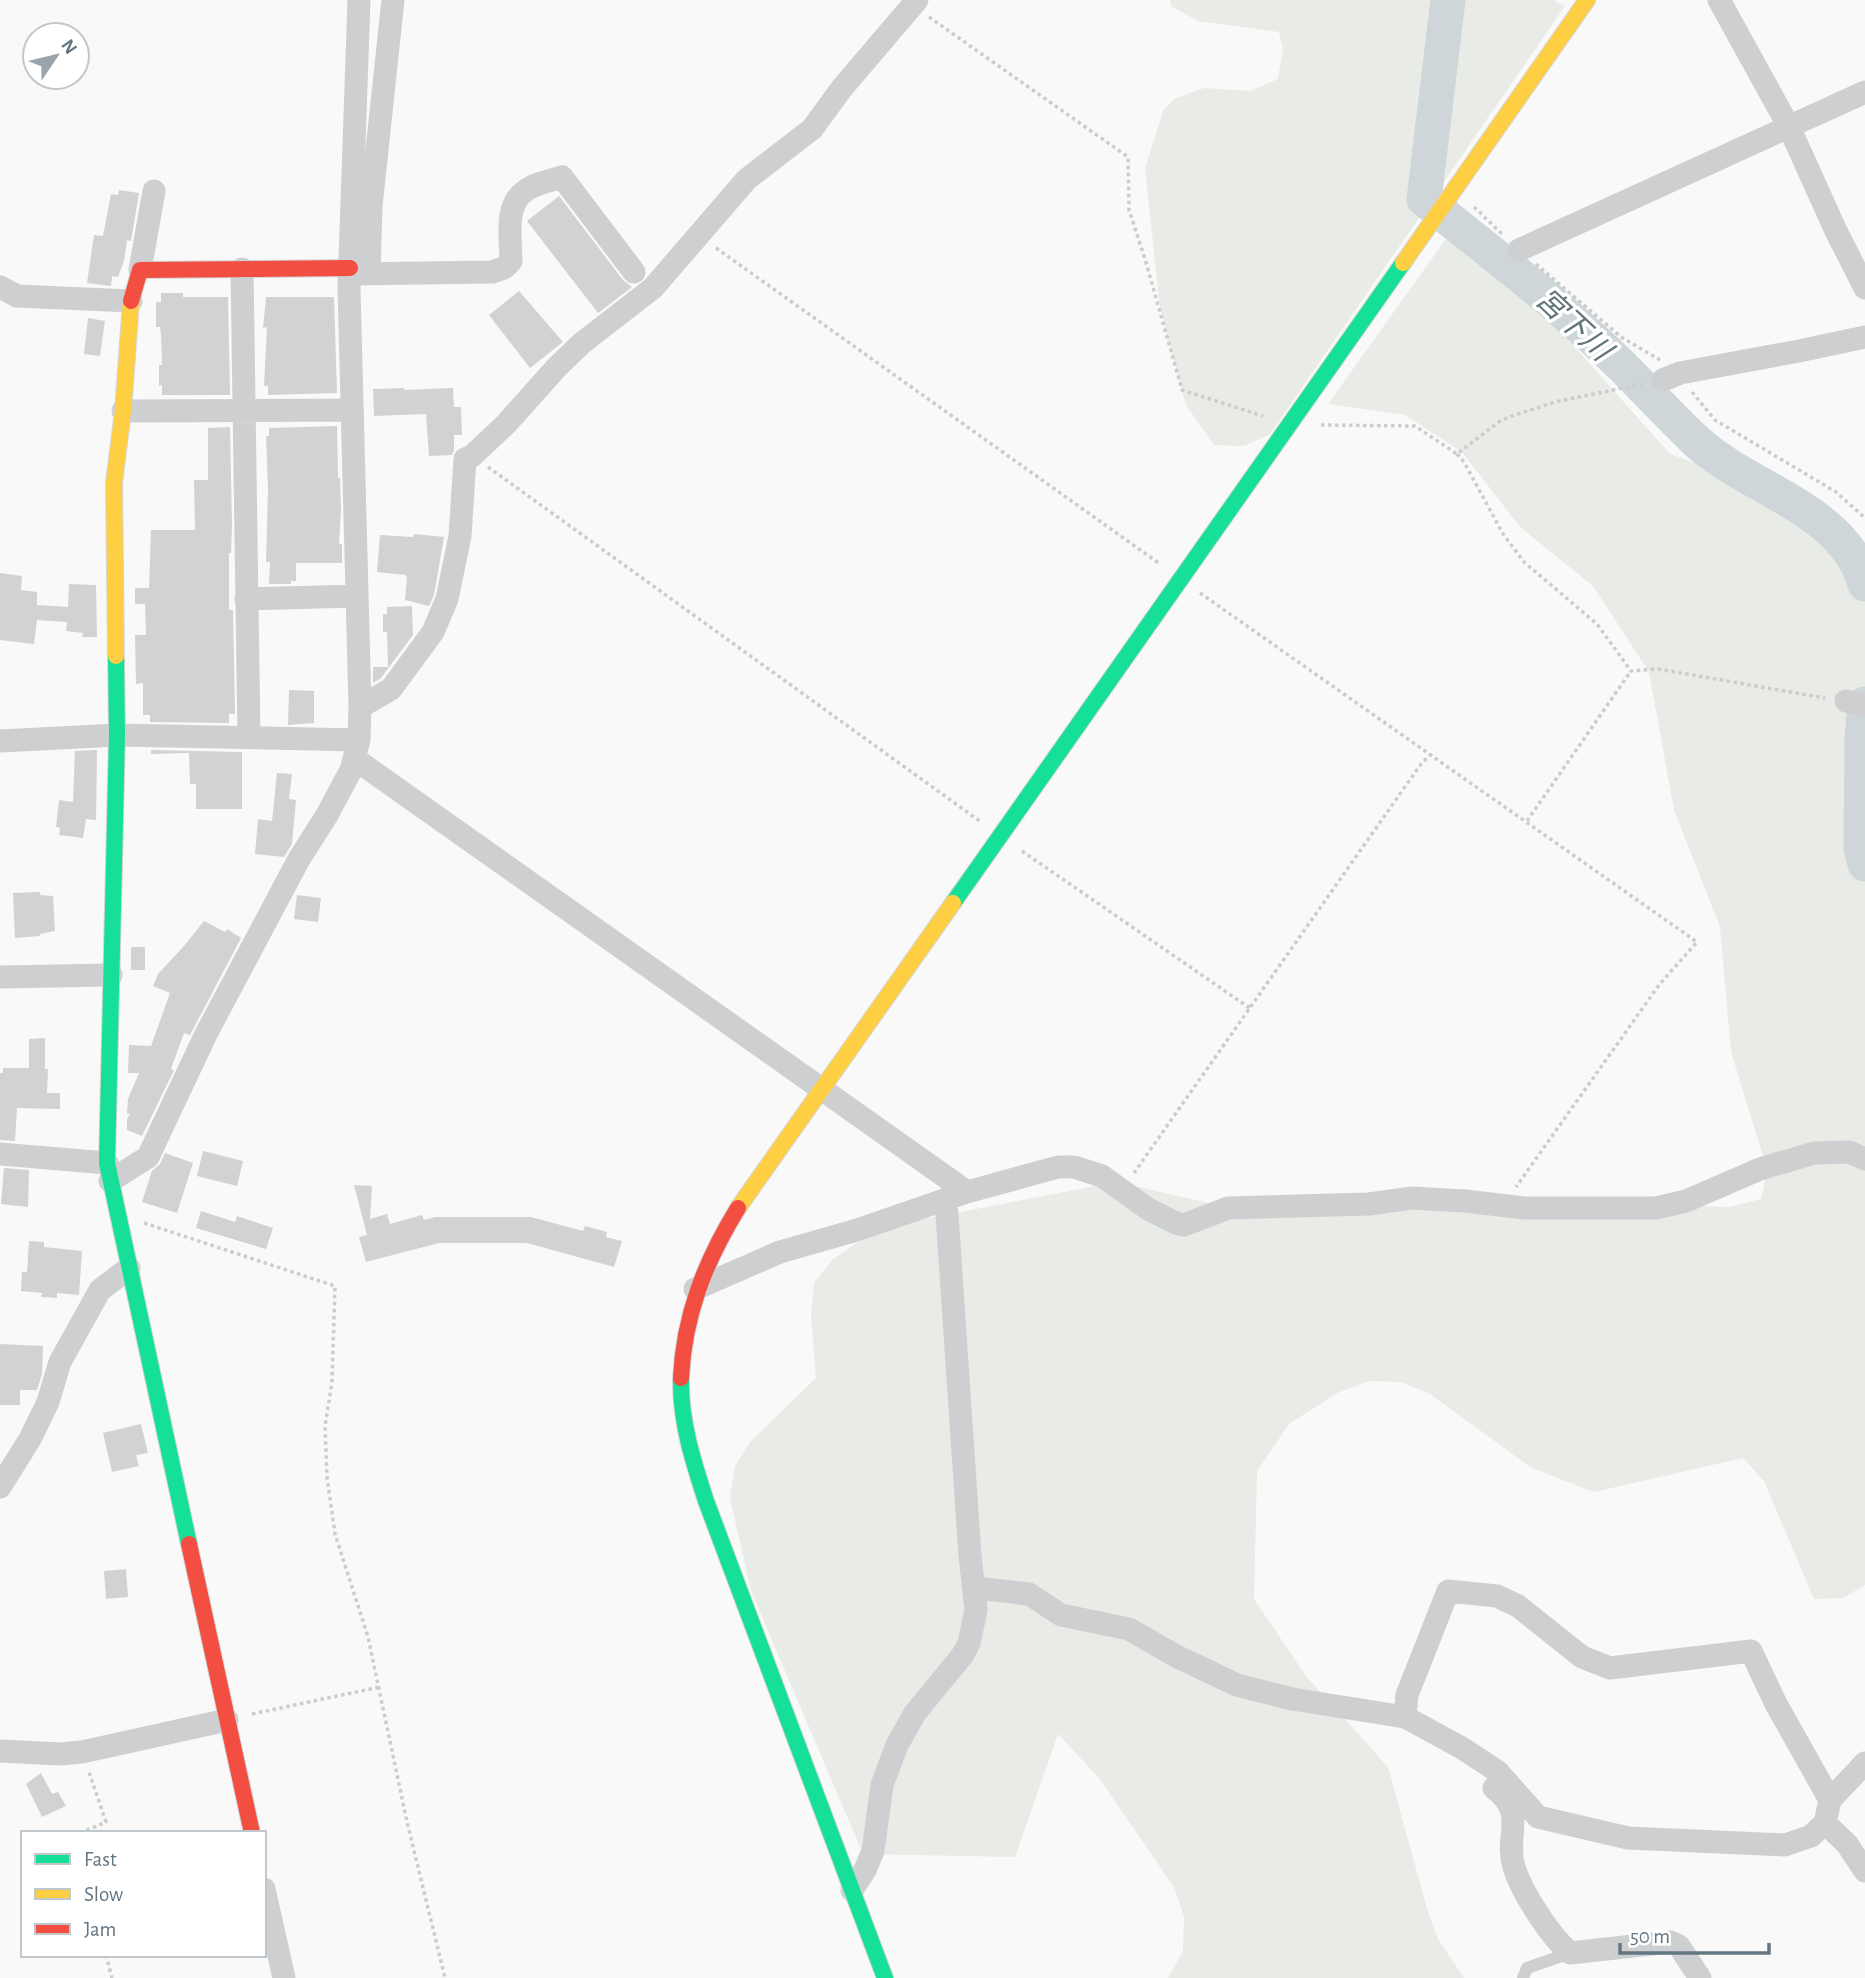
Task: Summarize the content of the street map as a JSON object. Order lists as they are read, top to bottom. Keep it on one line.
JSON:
{"water":["宮下川"],"legend":["Fast","Slow","Jam"],"scale_bar":"50 m","north":"top right"}
